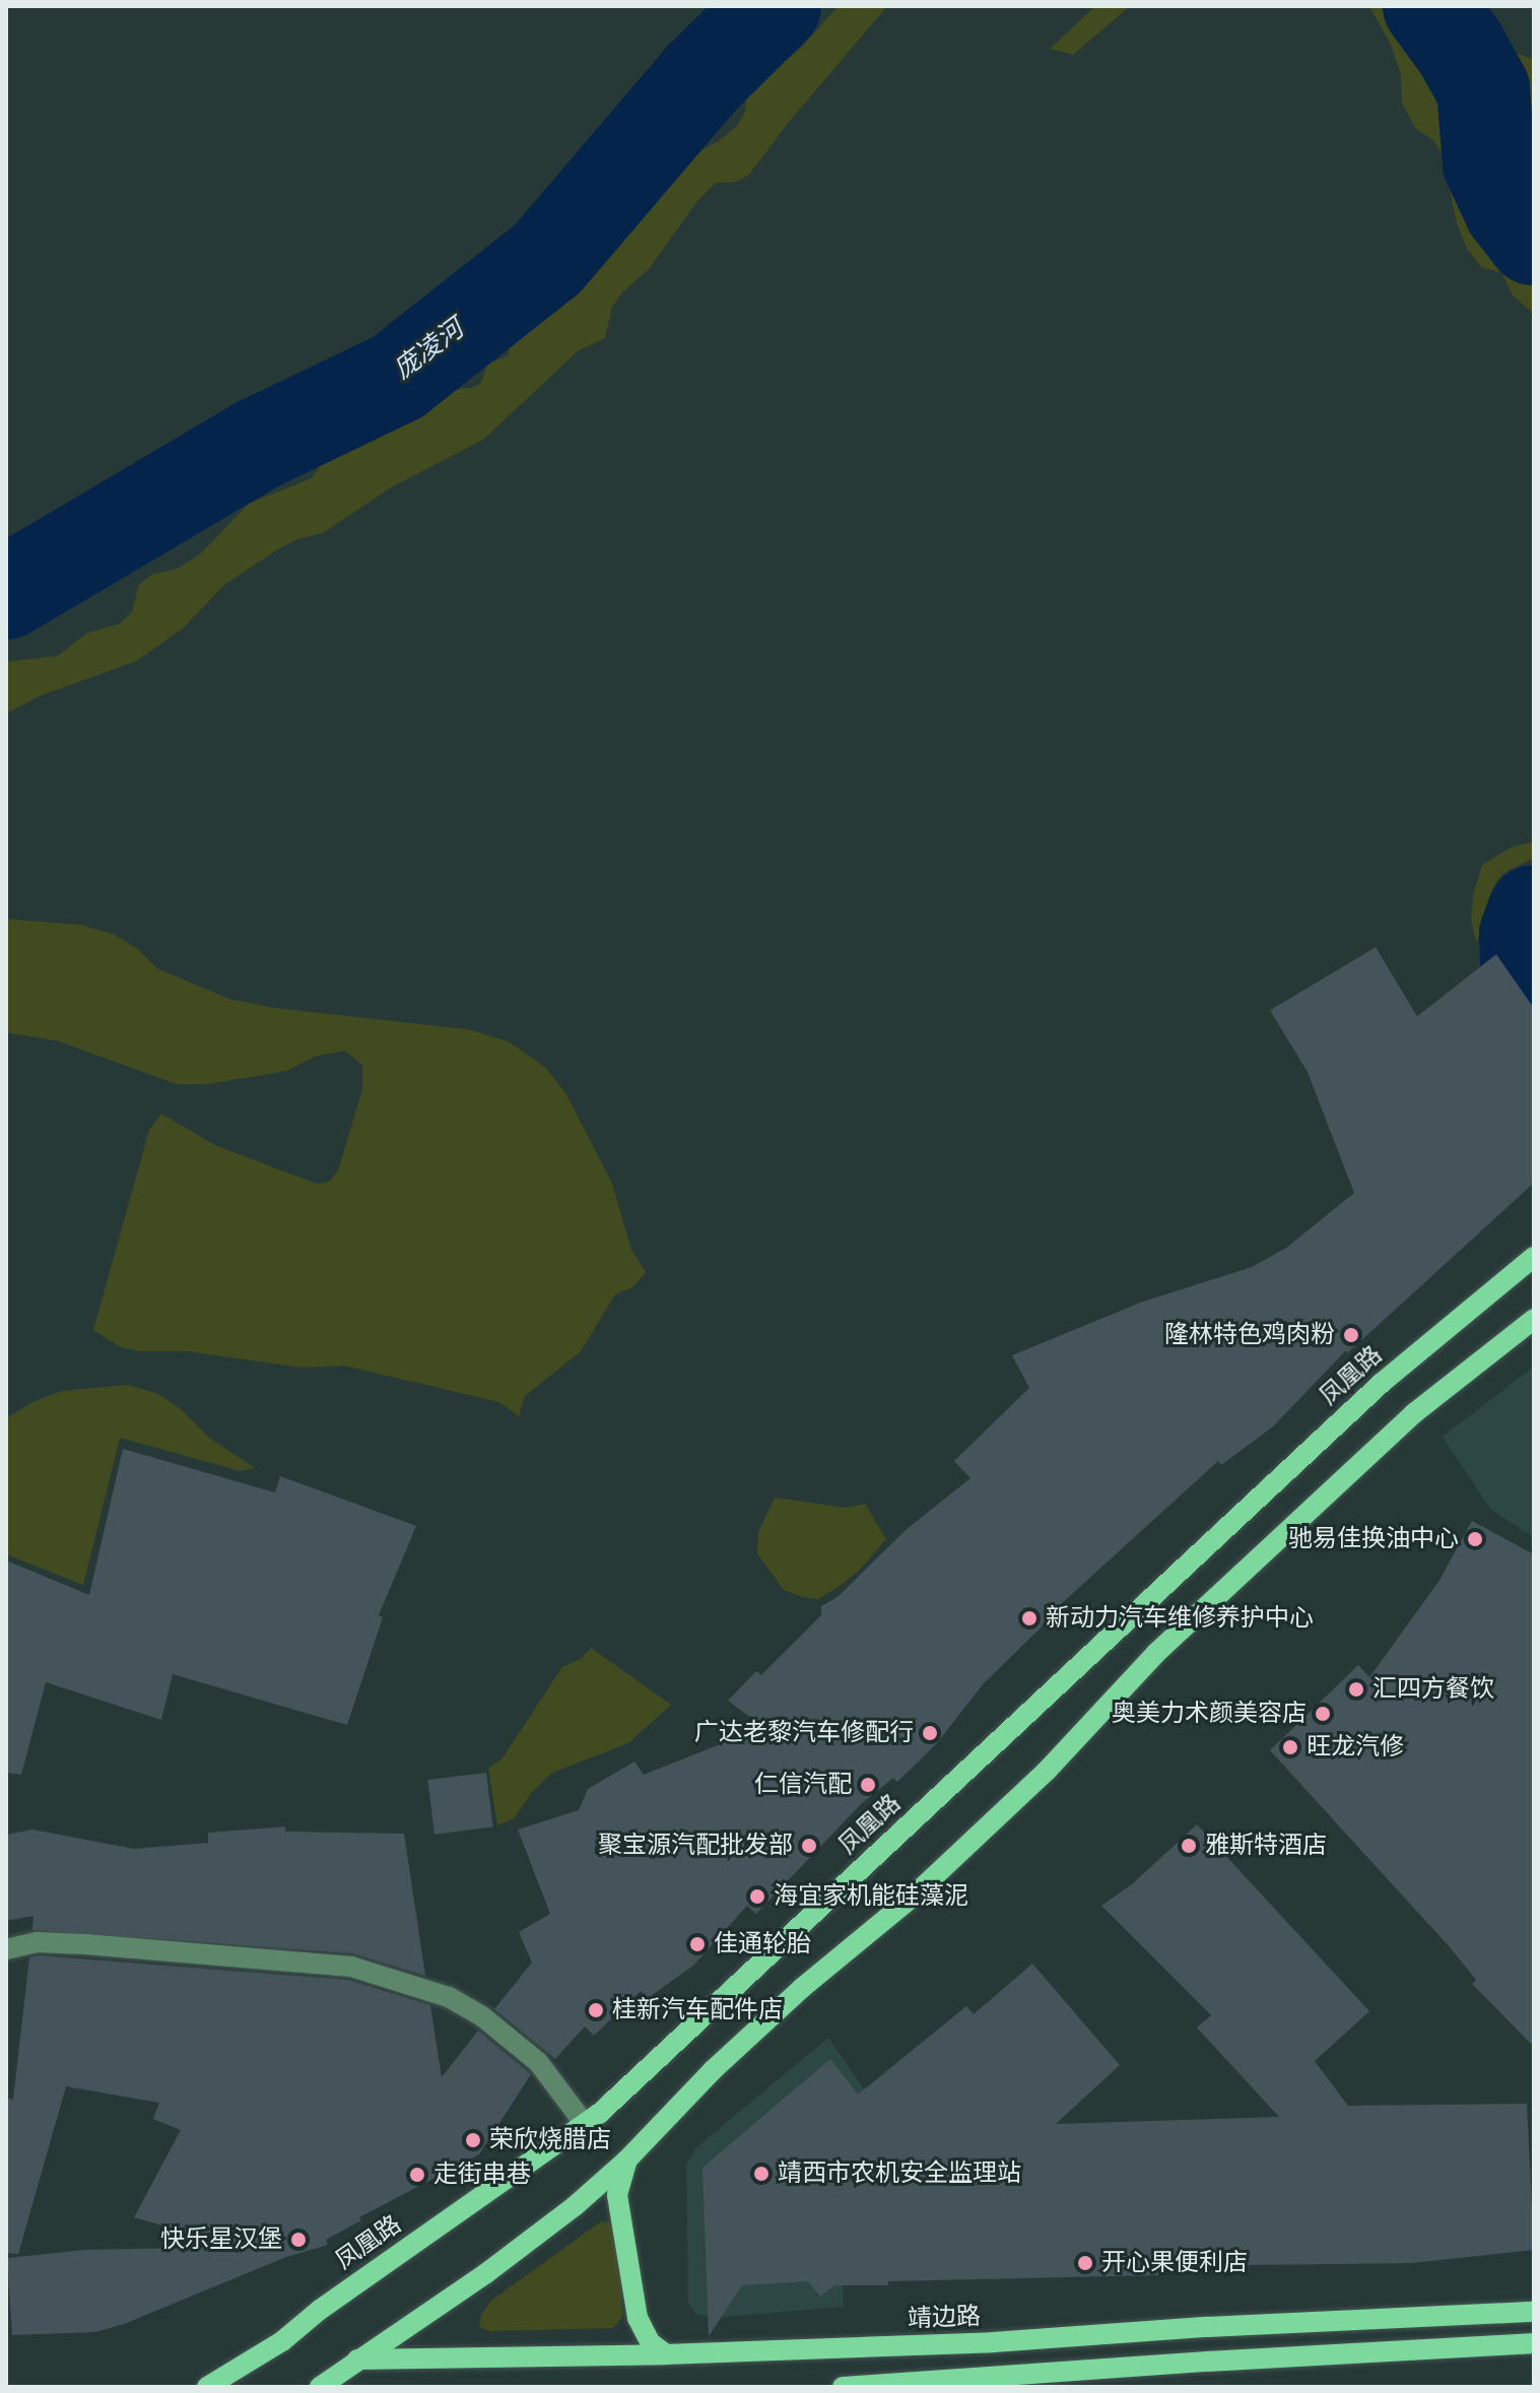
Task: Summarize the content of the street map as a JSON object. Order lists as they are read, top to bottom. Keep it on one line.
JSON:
{"streets":{"main road":["凤凰路","靖边路"]},"water":["庞凌河"],"places":["隆林特色鸡肉粉","驰易佳换油中心","新动力汽车维修养护中心","汇四方餐饮","奥美力术颜美容店","广达老黎汽车修配行","旺龙汽修","仁信汽配","聚宝源汽配批发部","雅斯特酒店","海宜家机能硅藻泥","佳通轮胎","桂新汽车配件店","荣欣烧腊店","靖西市农机安全监理站","走街串巷","快乐星汉堡","开心果便利店"]}
